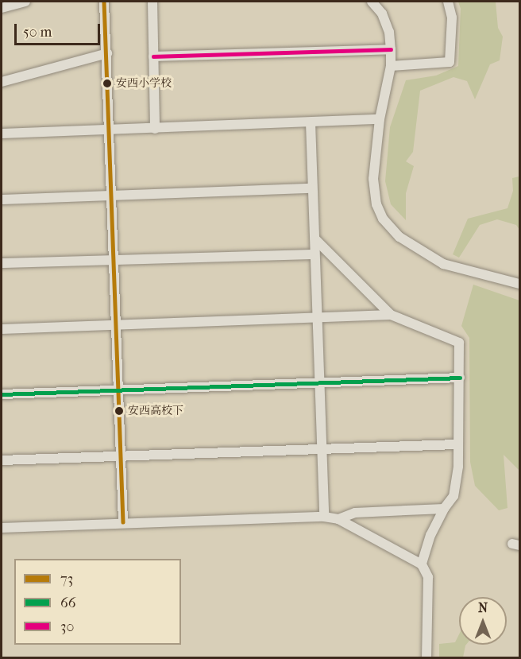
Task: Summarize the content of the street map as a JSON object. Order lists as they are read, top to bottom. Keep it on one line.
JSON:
{"places":["安西小学校","安西高校下"],"lines":["transit line 73","transit line 30","transit line 66"],"legend":["73","66","30"],"scale_bar":"50 m","north":"top"}
